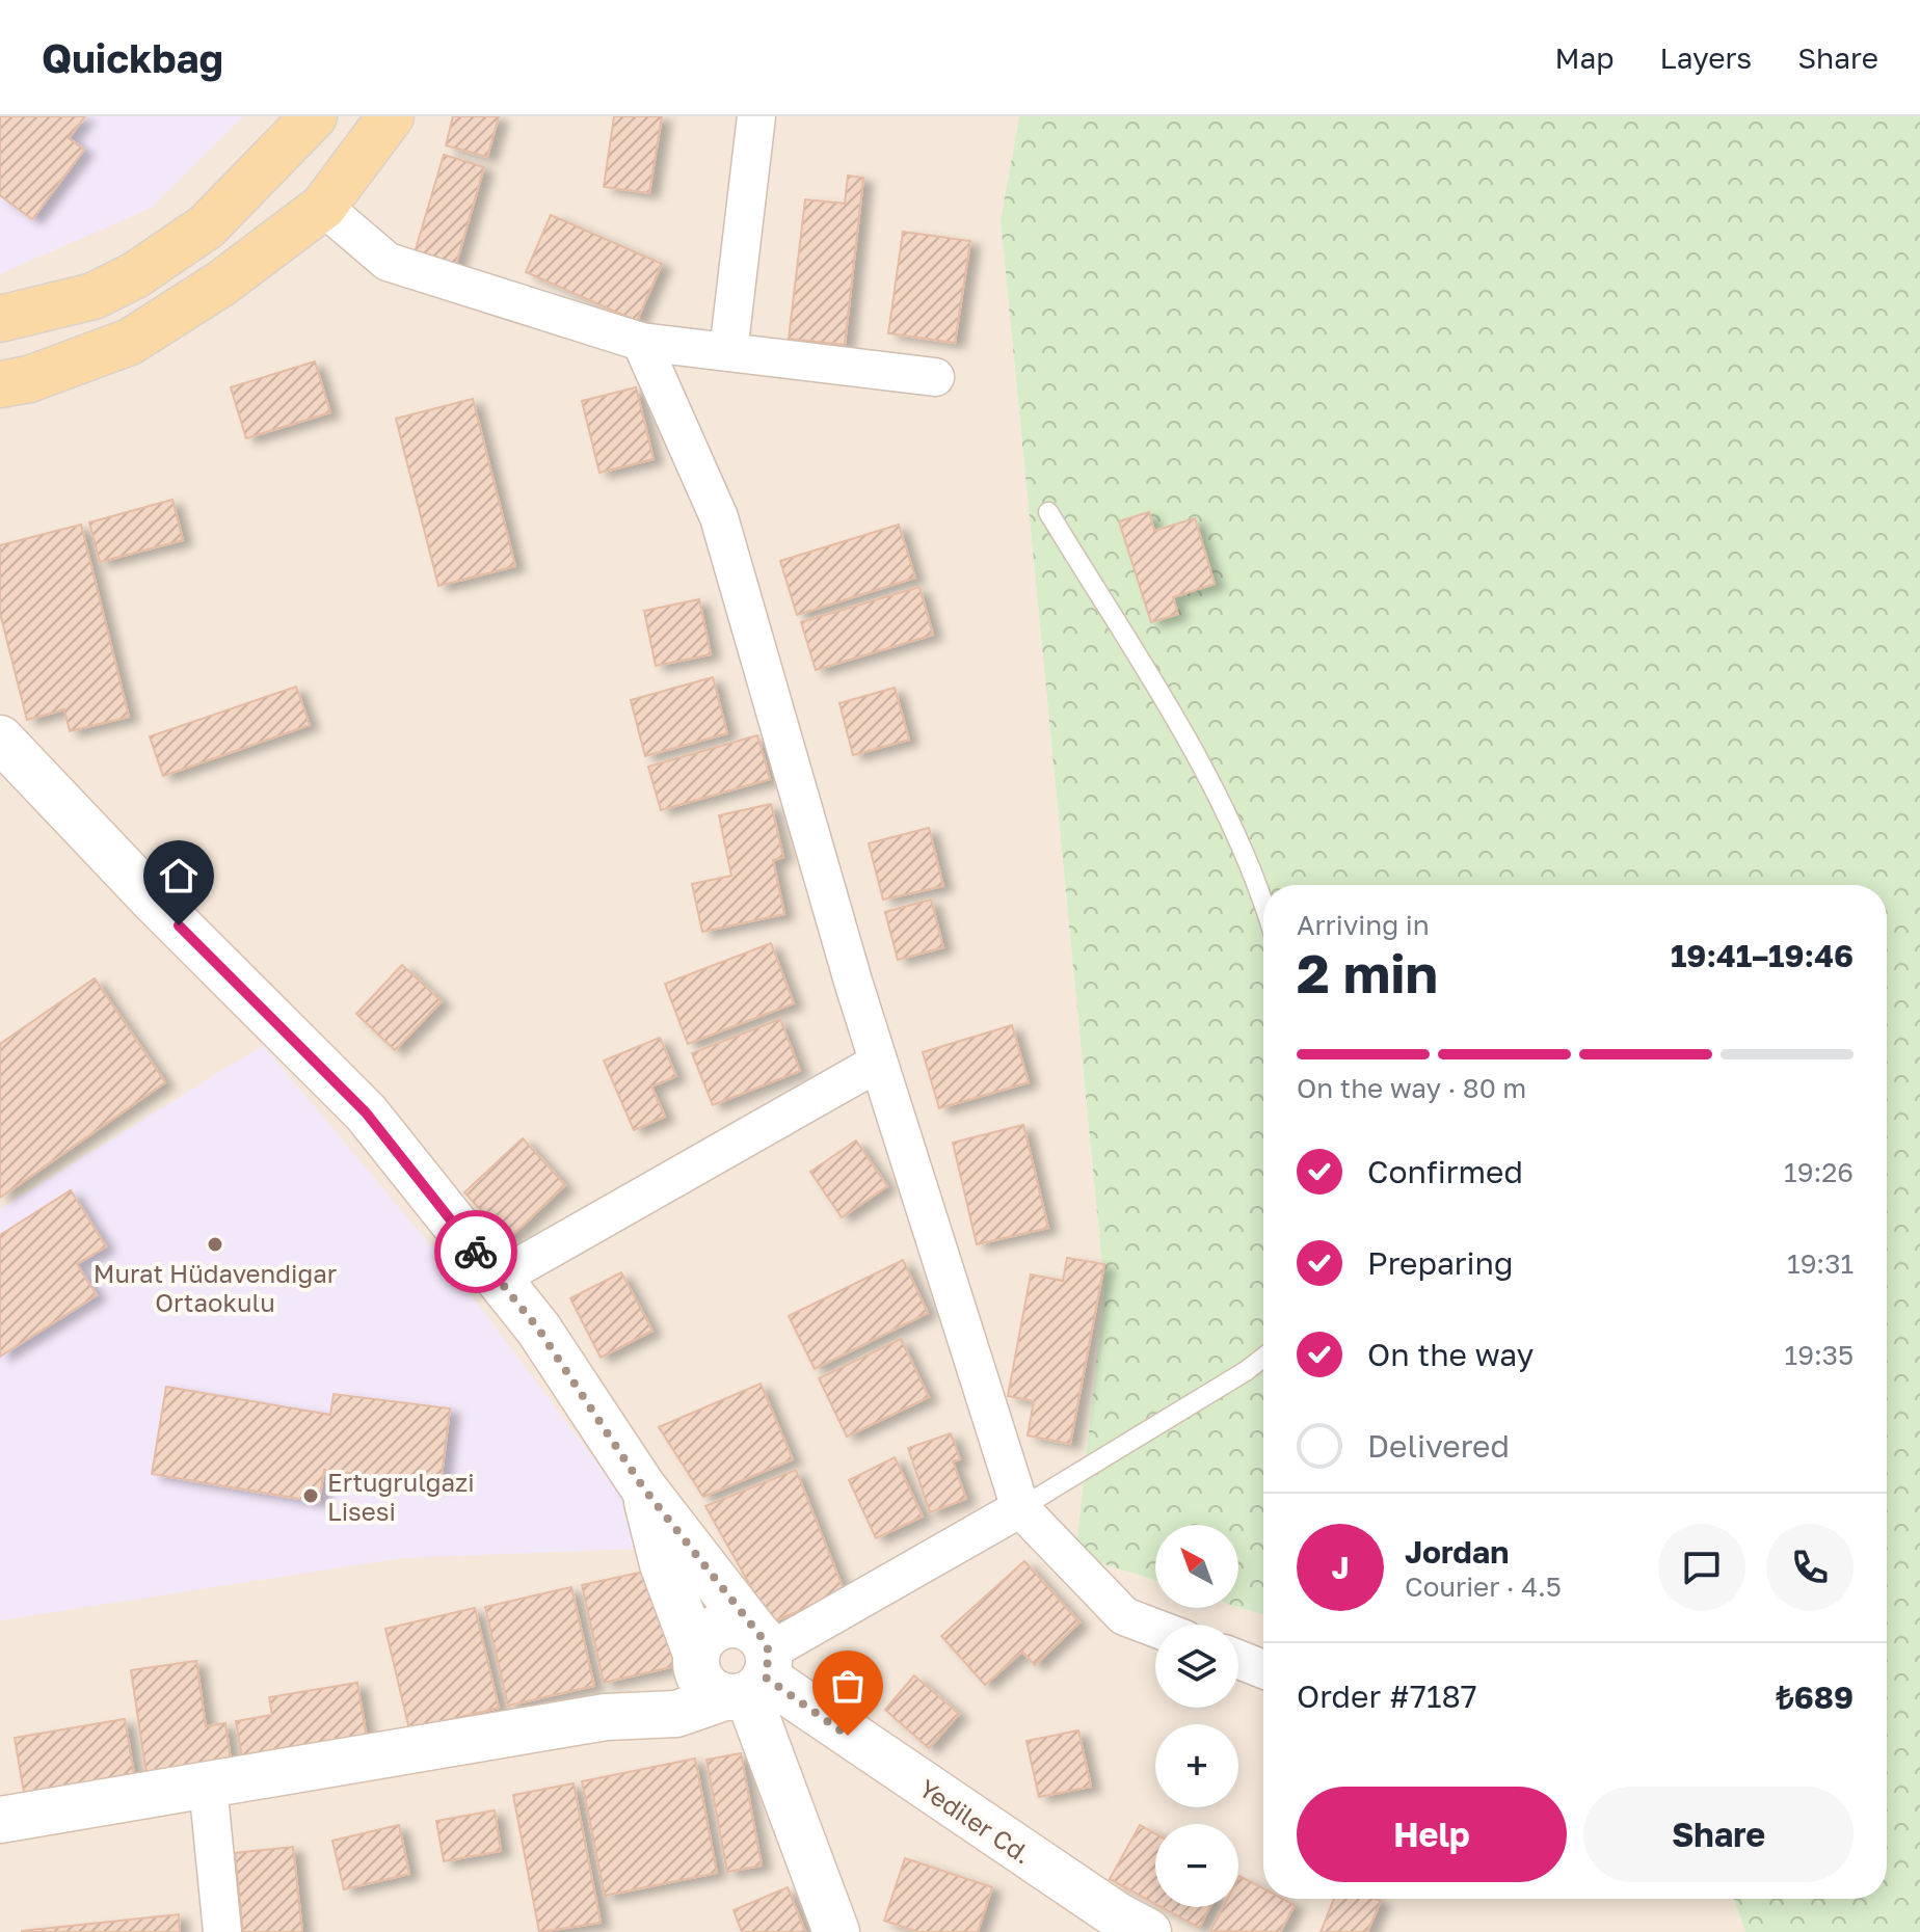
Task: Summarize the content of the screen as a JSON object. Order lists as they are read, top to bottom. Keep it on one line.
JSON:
{"streets":{"street":["Yediler Cd."]},"places":["Murat Hüdavendigar Ortaokulu","Ertuğrulgazi Lisesi"],"north":"top left","page":{"header":"Quickbag","nav":["Map","Layers","Share"],"heading":["2 min","Arriving in","19:41–19:46"],"panel":["Jordan","Courier · 4.5","Order #7187","₺689"],"bar":"On the way · 80 m","list":[["Confirmed","19:26"],["Preparing","19:31"],["On the way","19:35"],"Delivered"],"round":"J","map_buttons":["+","−"],"buttons":["Help","Share"]}}
